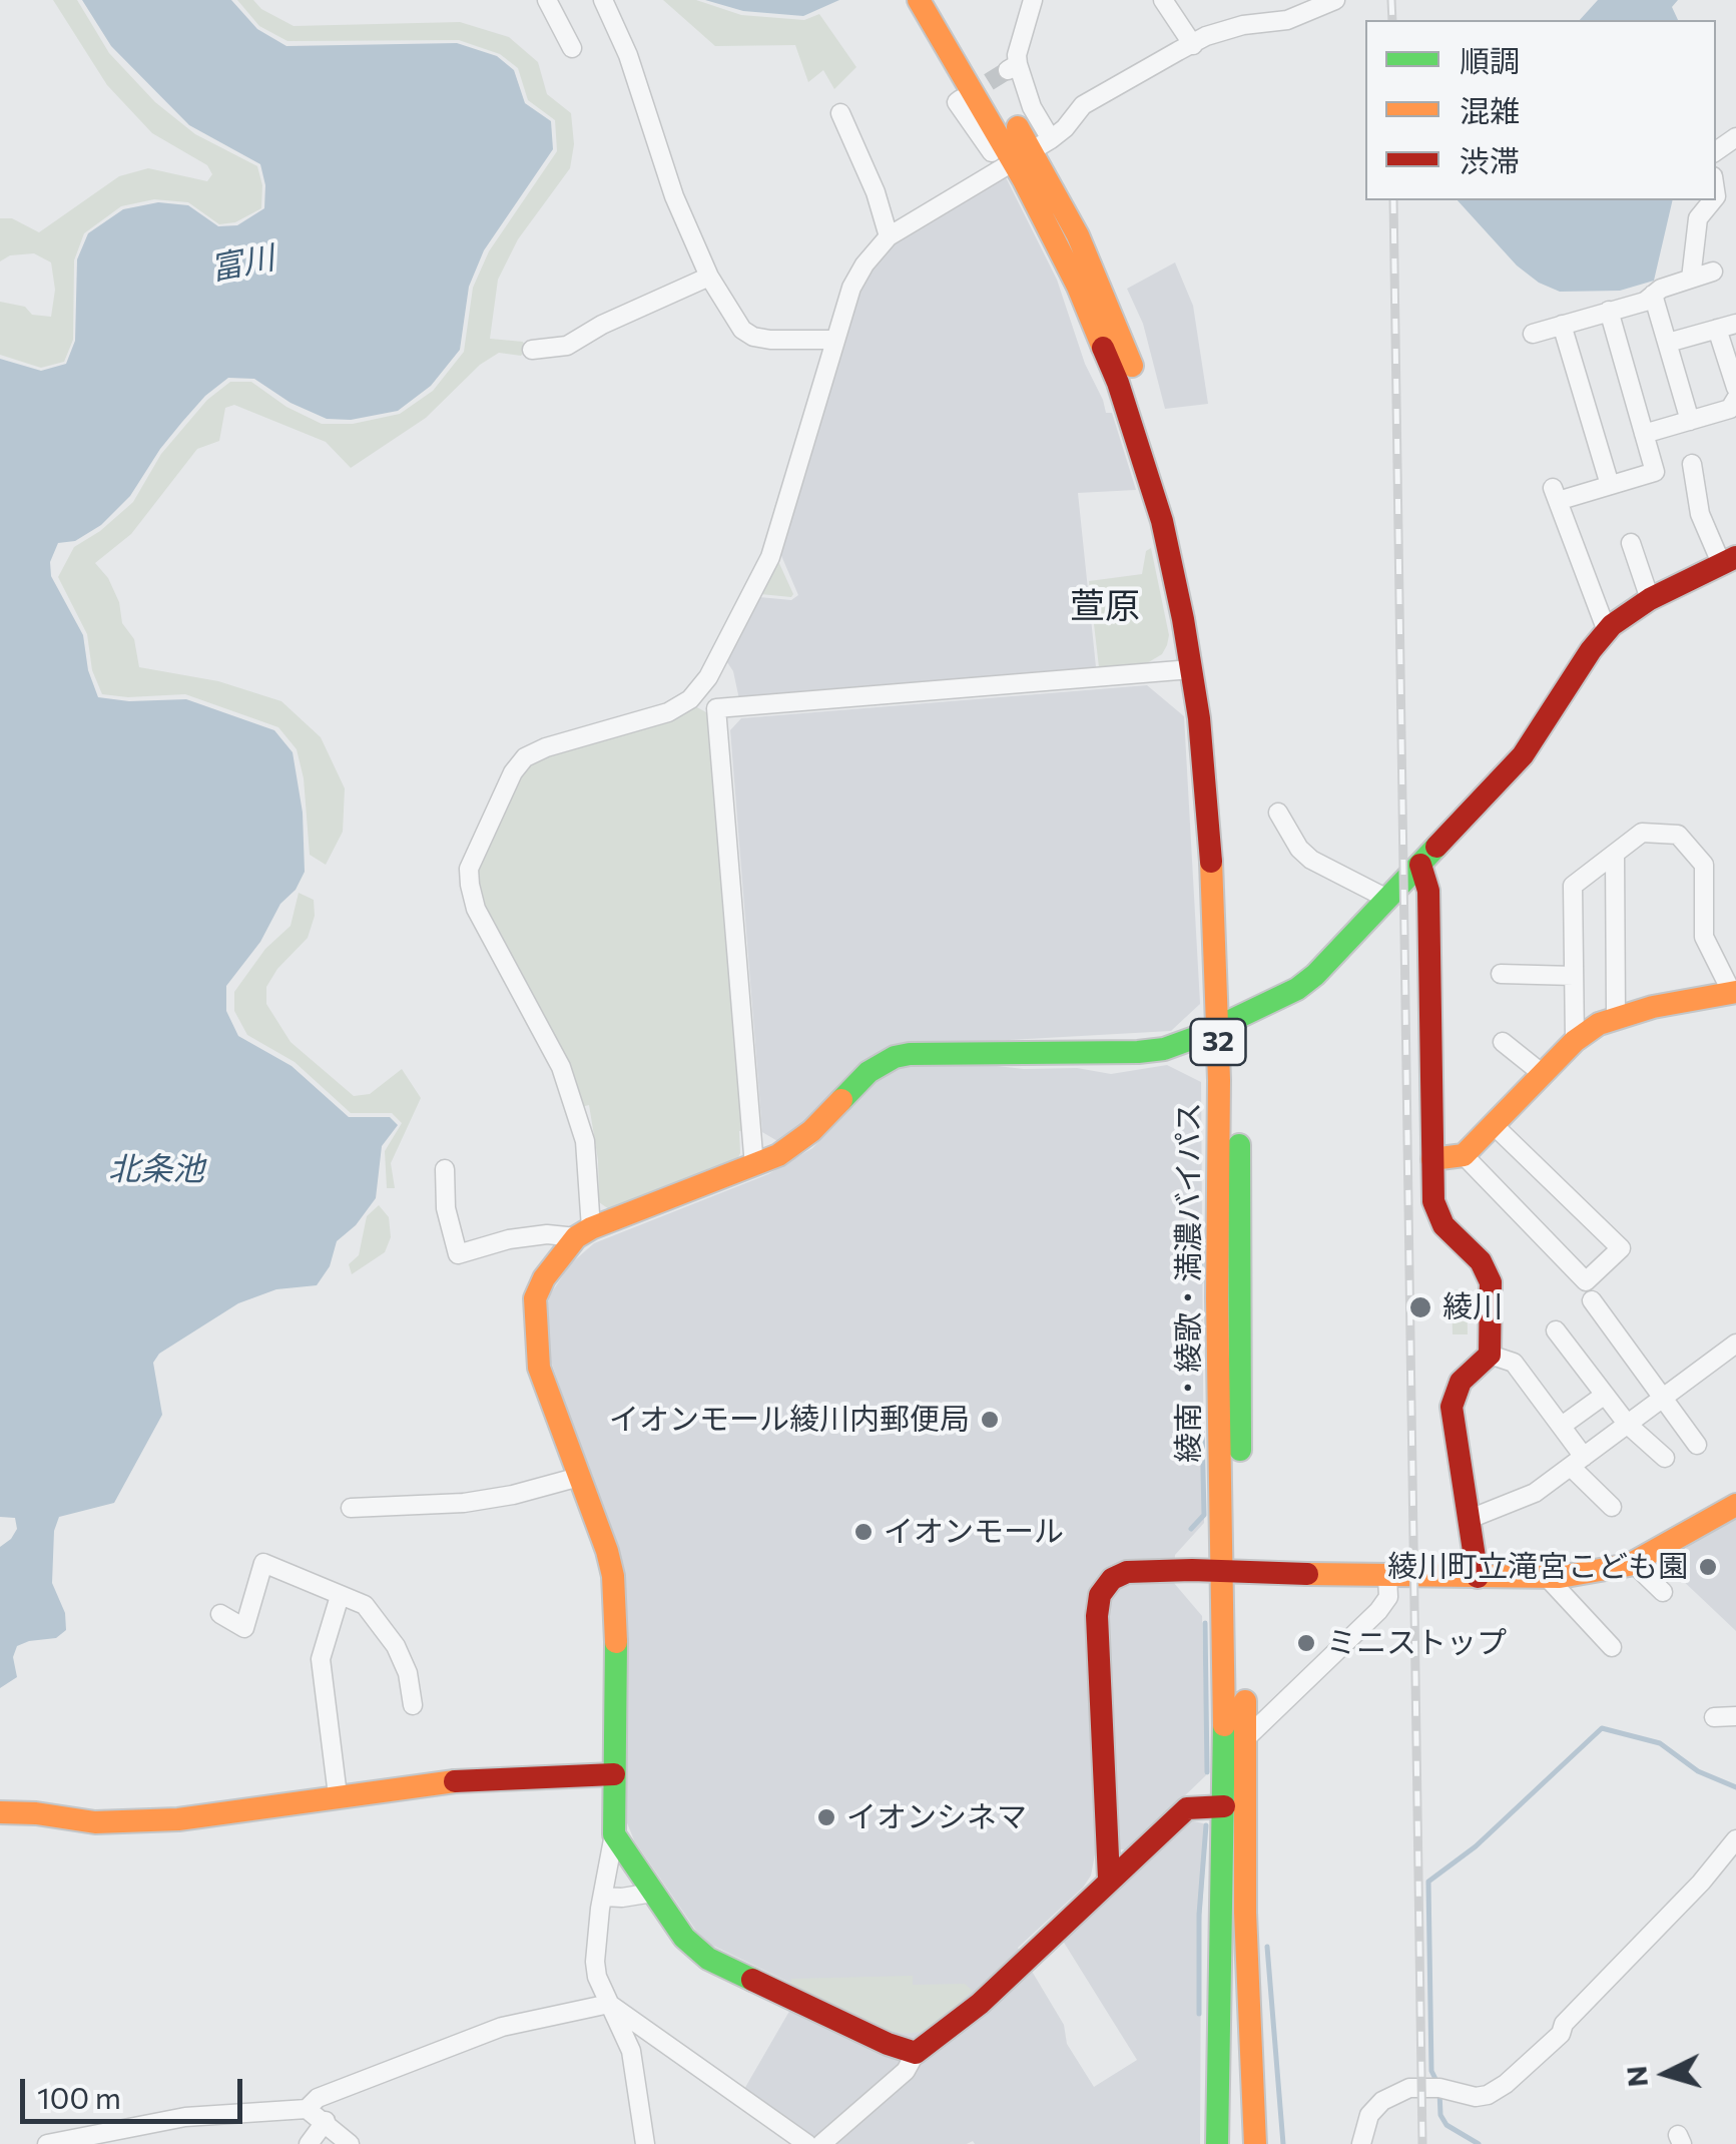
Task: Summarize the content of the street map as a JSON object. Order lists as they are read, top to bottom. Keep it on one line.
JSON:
{"streets":{"main road":["32","綾南・綾歌・満濃バイパス"]},"districts":["萱原"],"water":["富川","北条池"],"places":["綾川","イオンモール綾川内郵便局","イオンモール","綾川町立滝宮こども園","ミニストップ","イオンシネマ"],"legend":["順調","混雑","渋滞"],"scale_bar":"100 m","north":"left"}
